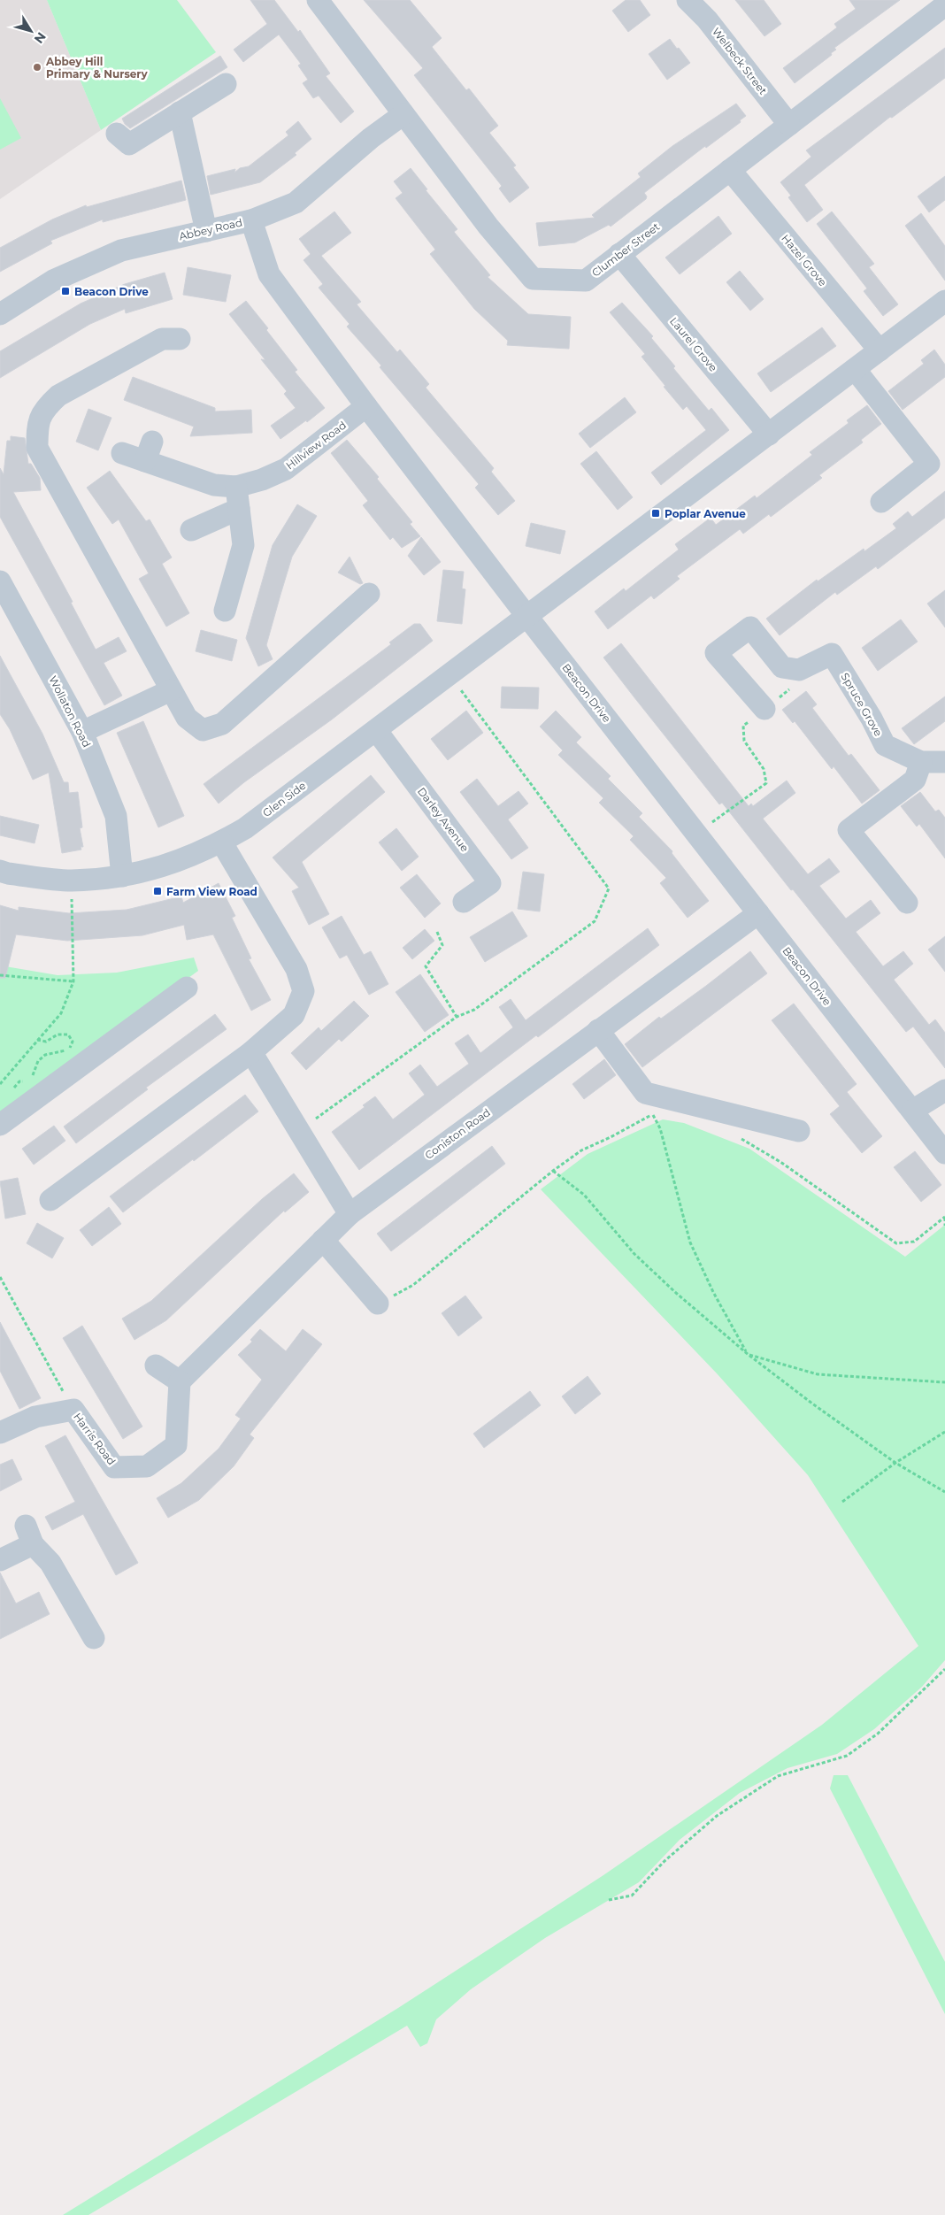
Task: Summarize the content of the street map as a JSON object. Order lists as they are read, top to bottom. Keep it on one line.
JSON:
{"streets":{"street":["Welbeck Street","Abbey Road","Clumber Street","Hazel Grove","Laurel Grove","Hillview Road","Beacon Drive","Spruce Grove","Wollaton Road","Glen Side","Darley Avenue","Coniston Road","Harris Road"]},"crossings":[["Welbeck Street","Clumber Street"],["Abbey Road","Clumber Street"],["Abbey Road","Beacon Drive"],["Clumber Street","Hazel Grove"],["Clumber Street","Laurel Grove"],["Hillview Road","Beacon Drive"],["Beacon Drive","Glen Side"],["Beacon Drive","Coniston Road"],["Wollaton Road","Glen Side"],["Glen Side","Darley Avenue"],["Coniston Road","Harris Road"]],"places":{"other":["Abbey Hill Primary & Nursery"],"transit":["Beacon Drive","Poplar Avenue","Farm View Road"]},"north":"bottom right"}
